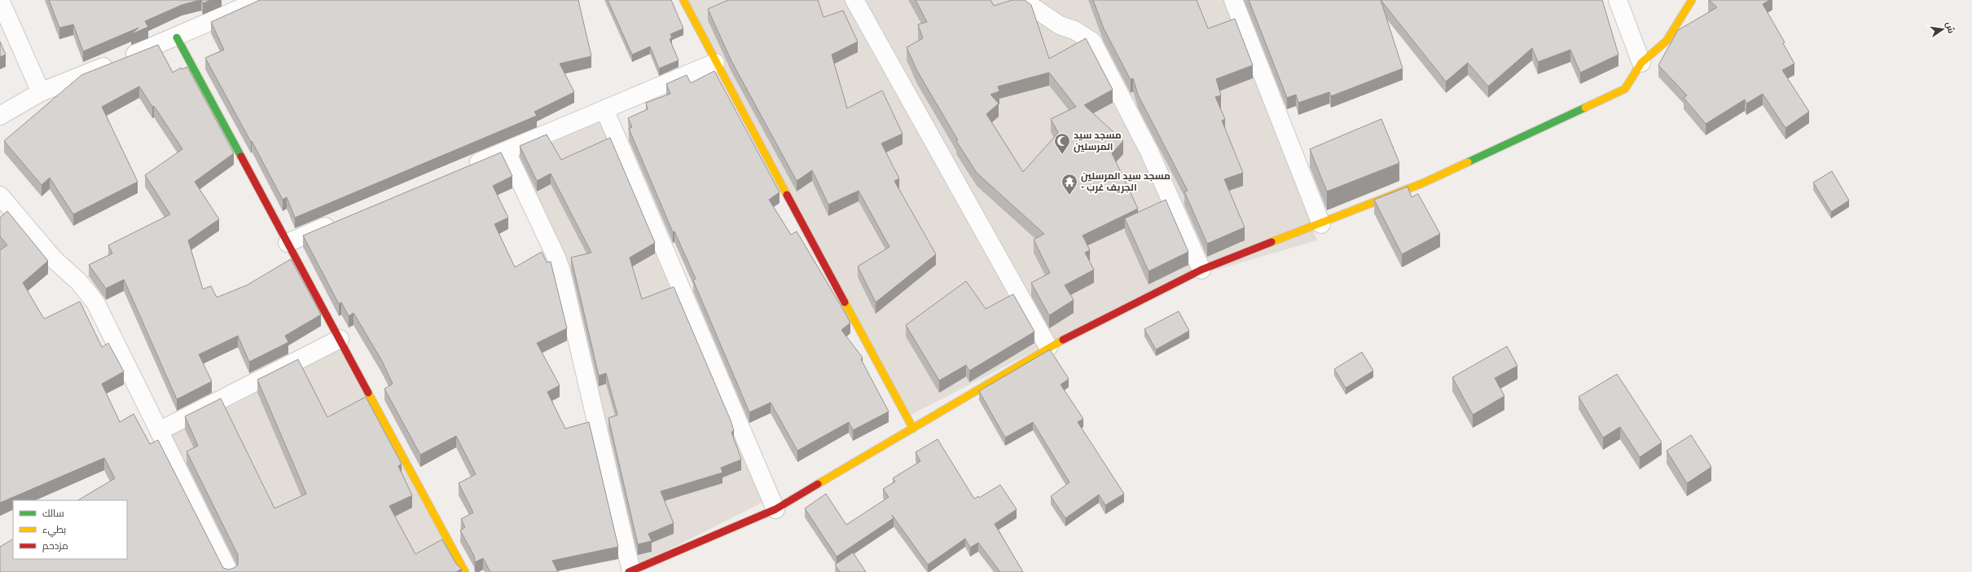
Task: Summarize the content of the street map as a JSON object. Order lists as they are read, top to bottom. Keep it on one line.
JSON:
{"places":{"mosque":["مسجد سيد المرسلين"],"temple":["مسجد سيد المرسلين - الجريف غرب"]},"legend":["سالك","بطيء","مزدحم"],"north":"right"}
